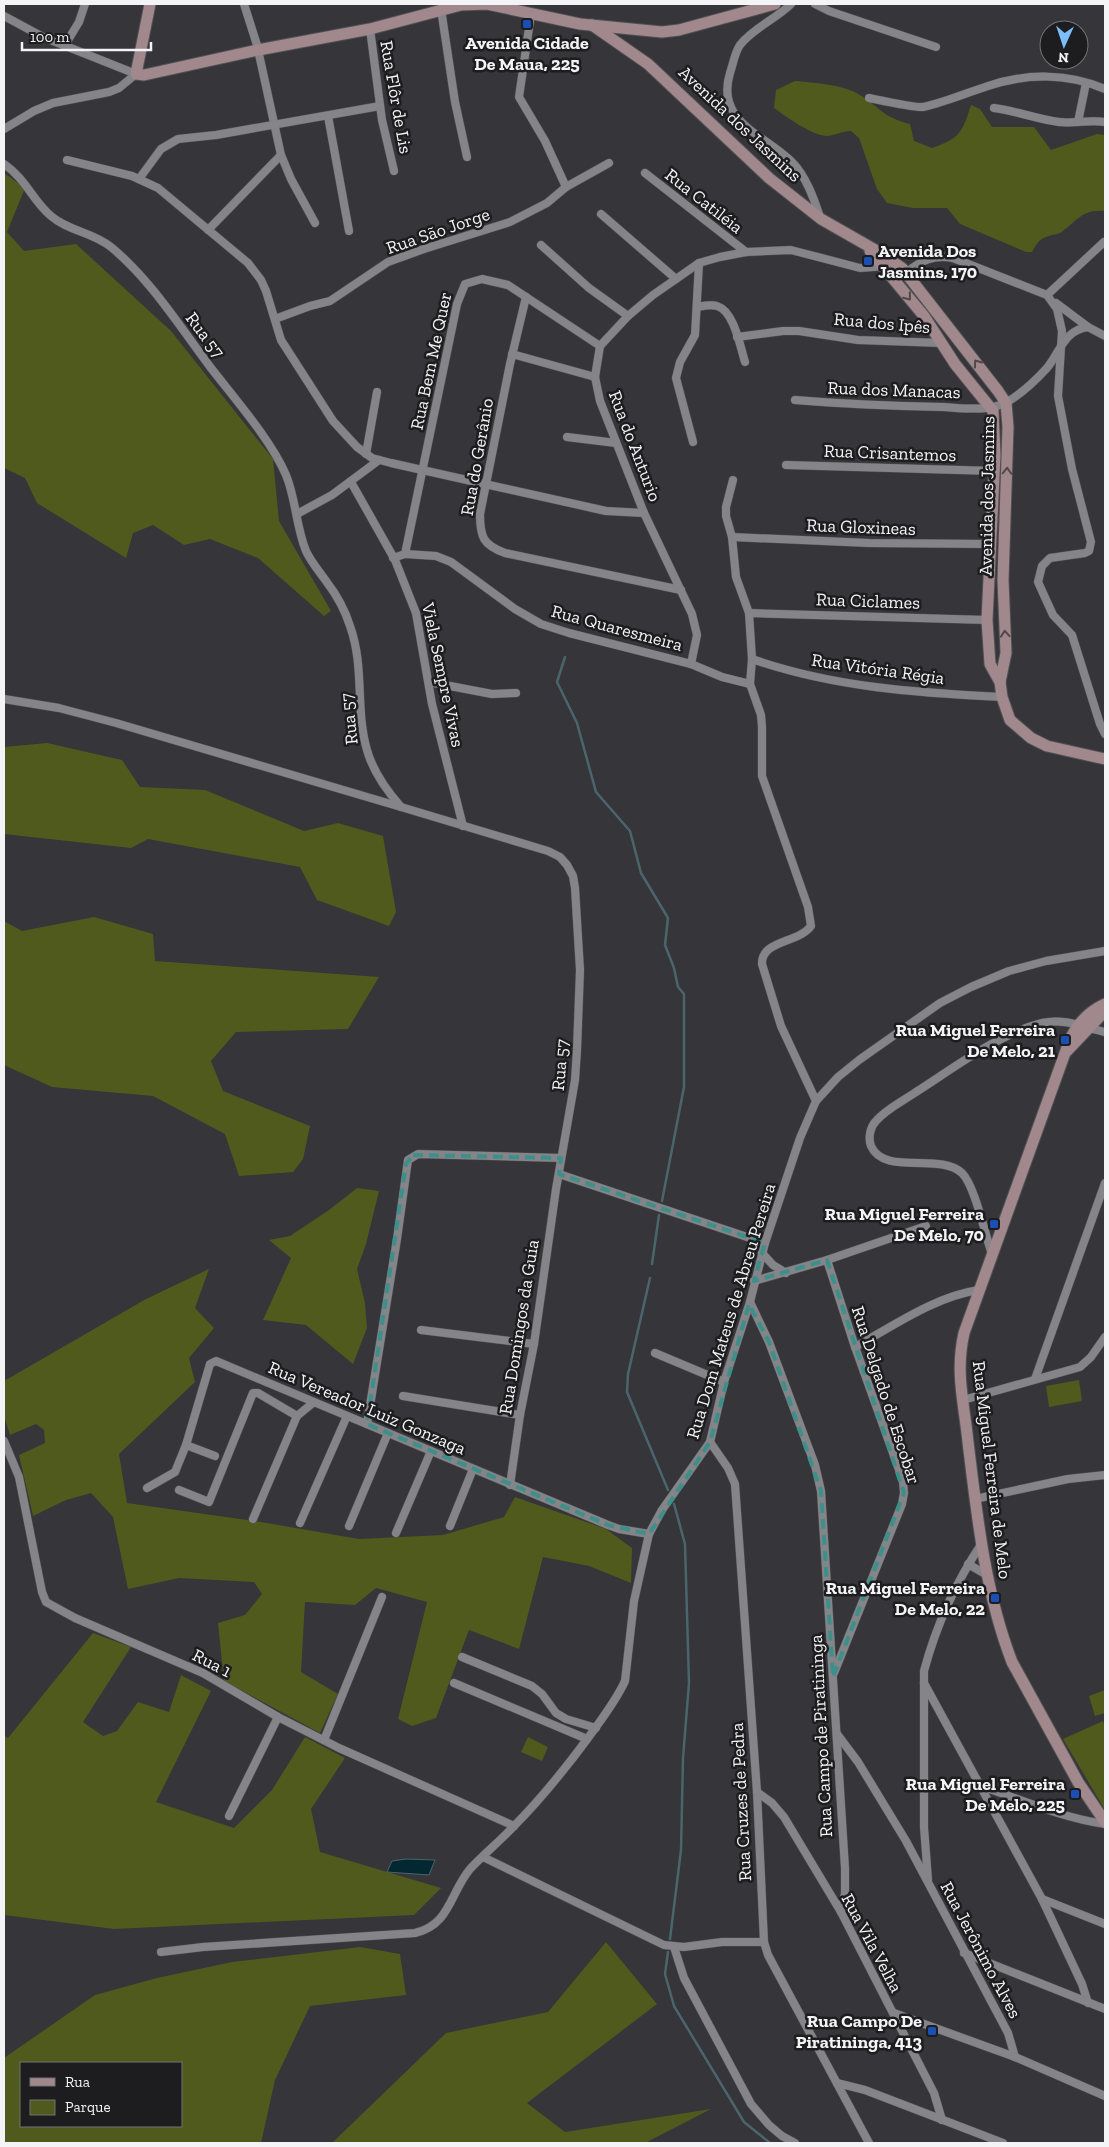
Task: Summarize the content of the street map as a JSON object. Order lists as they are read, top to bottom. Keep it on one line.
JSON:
{"streets":{"street":["Rua Flôr de Lis","Avenida dos Jasmins","Rua Catiléia","Rua São Jorge","Rua dos Ipês","Rua 57","Rua Bem Me Quer","Rua dos Manacas","Rua do Anturio","Rua Crisantemos","Rua do Gerânio","Rua Gloxineas","Rua Ciclames","Rua Quaresmeira","Rua Vitória Régia","Viela Sempre Vivas","Rua Dom Mateus de Abreu Pereira","Rua Domingos da Guia","Rua Delgado de Escobar","Rua Vereador Luiz Gonzaga","Rua Miguel Ferreira de Melo","Rua 1","Rua Campo de Piratininga","Rua Cruzes de Pedra","Rua Vila Velha","Rua Jerônimo Alves"]},"crossings":[["Avenida dos Jasmins","Rua dos Ipês"],["Avenida dos Jasmins","Rua dos Manacas"],["Avenida dos Jasmins","Rua Crisantemos"],["Avenida dos Jasmins","Rua Gloxineas"],["Avenida dos Jasmins","Rua Ciclames"],["Avenida dos Jasmins","Rua Vitória Régia"],["Rua 57","Viela Sempre Vivas"],["Rua 57","Rua Domingos da Guia"],["Rua Bem Me Quer","Rua do Anturio"],["Rua Bem Me Quer","Rua do Gerânio"],["Rua Bem Me Quer","Rua Quaresmeira"],["Rua do Anturio","Rua do Gerânio"],["Rua do Anturio","Rua Quaresmeira"],["Rua Dom Mateus de Abreu Pereira","Rua Vereador Luiz Gonzaga"],["Rua Dom Mateus de Abreu Pereira","Rua 1"],["Rua Dom Mateus de Abreu Pereira","Rua Campo de Piratininga"],["Rua Dom Mateus de Abreu Pereira","Rua Cruzes de Pedra"],["Rua Domingos da Guia","Rua Vereador Luiz Gonzaga"],["Rua Delgado de Escobar","Rua Campo de Piratininga"],["Rua Miguel Ferreira de Melo","Rua Jerônimo Alves"],["Rua Campo de Piratininga","Rua Vila Velha"],["Rua Cruzes de Pedra","Rua Vila Velha"]],"places":{"transit":["Avenida Cidade De Maua, 225","Avenida Dos Jasmins, 170","Rua Miguel Ferreira De Melo, 21","Rua Miguel Ferreira De Melo, 70","Rua Miguel Ferreira De Melo, 22","Rua Miguel Ferreira De Melo, 225","Rua Campo De Piratininga, 413"]},"legend":["Rua","Parque"],"scale_bar":"100 m","north":"bottom"}
